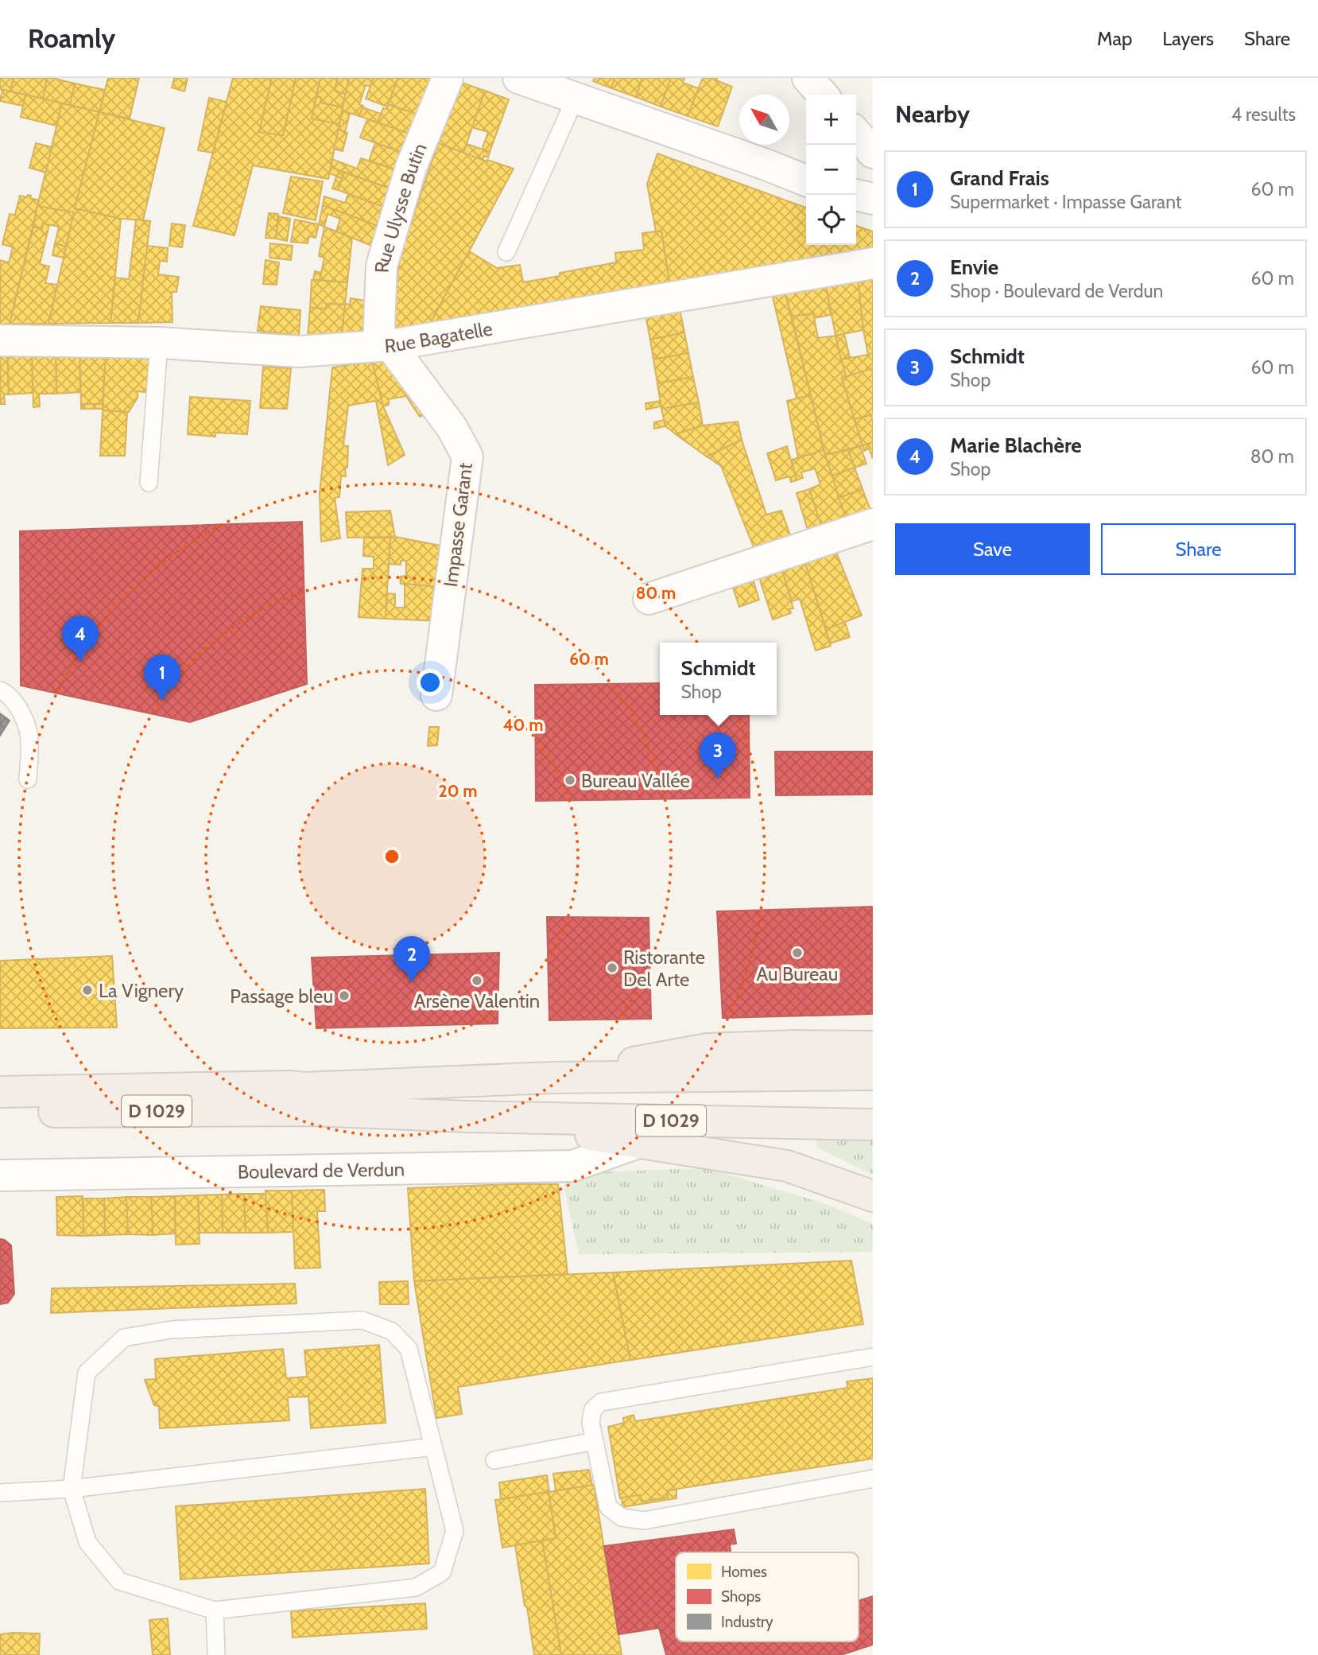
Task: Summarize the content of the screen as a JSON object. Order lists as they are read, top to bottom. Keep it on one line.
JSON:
{"streets":{"main road":["D 1029"],"street":["Rue Ulysse Butin","Rue Bagatelle","Impasse Garant","Boulevard de Verdun"]},"crossings":[["Rue Ulysse Butin","Rue Bagatelle"],["Rue Ulysse Butin","Impasse Garant"],["Rue Bagatelle","Impasse Garant"]],"places":["Bureau Vallée","Au Bureau","Ristorante Del Arte","Arsène Valentin","La Vignery","Passage bleu"],"legend":["Homes","Shops","Industry"],"north":"top left","page":{"header":"Roamly","nav":["Map","Layers","Share"],"heading":["Nearby","4 results"],"map_buttons":["+","−"],"list":[{"mark":"1","name":"Grand Frais","note":"Supermarket · Impasse Garant","value":"60 m"},{"mark":"2","name":"Envie","note":"Shop · Boulevard de Verdun","value":"60 m"},{"mark":"3","name":"Schmidt","note":"Shop","value":"60 m"},{"mark":"4","name":"Marie Blachère","note":"Shop","value":"80 m"}],"buttons":["Save","Share"],"pins":["4","1","3","2"],"popup":["Schmidt","Shop"]},"rings":["80 m","60 m","40 m","20 m"]}
